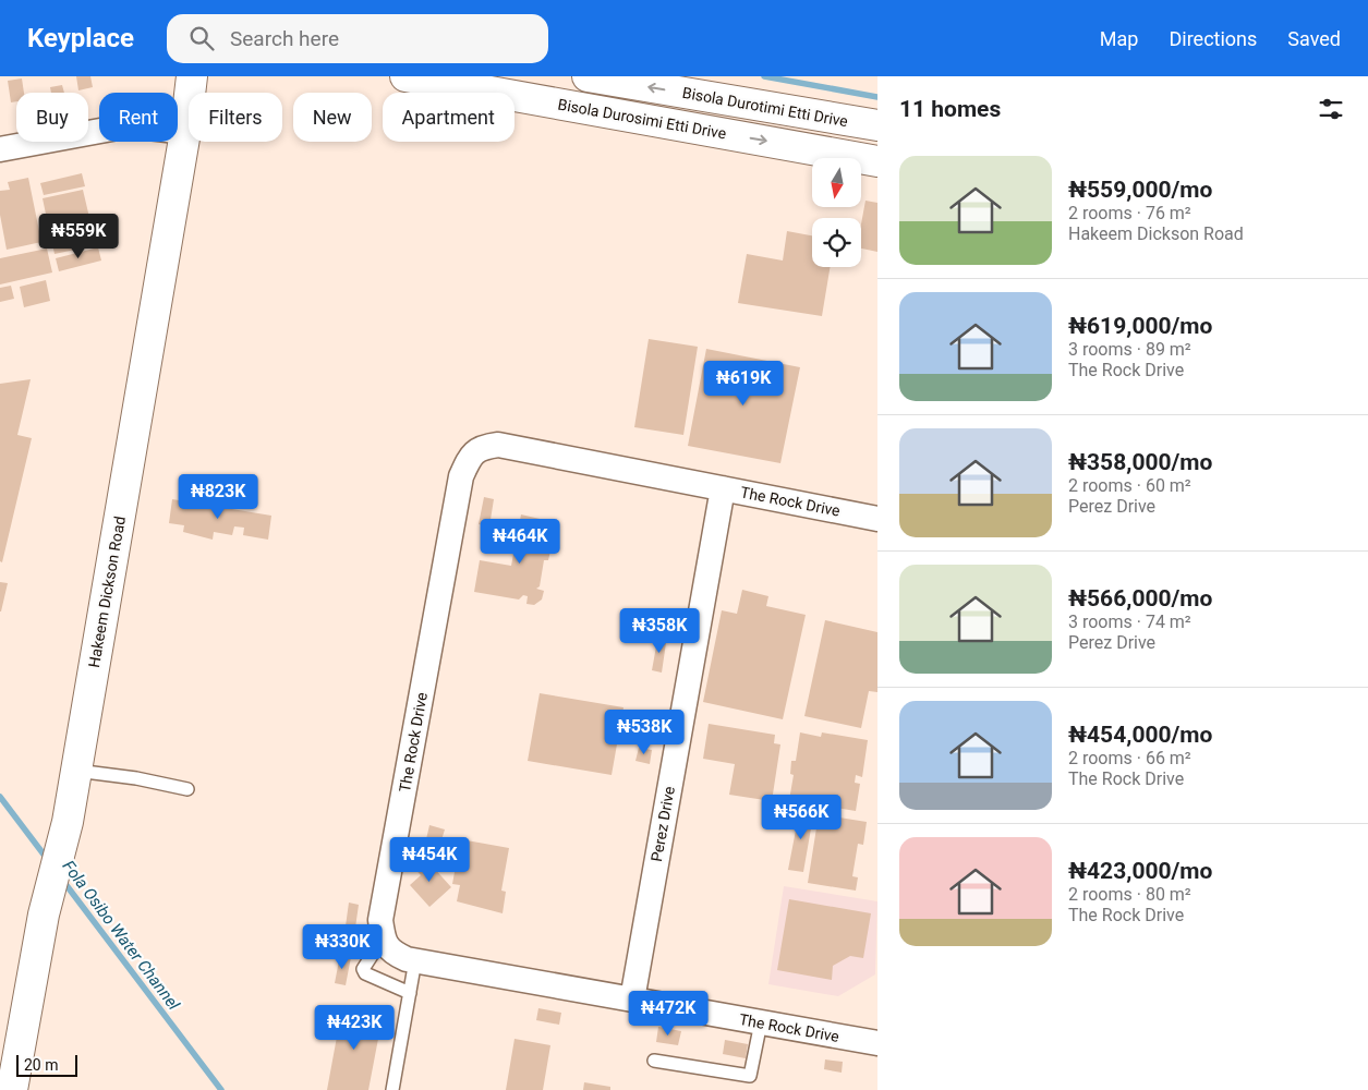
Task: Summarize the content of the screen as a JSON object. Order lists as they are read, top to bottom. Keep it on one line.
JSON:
{"streets":{"street":["Bisola Durotimi Etti Drive","Bisola Durosimi Etti Drive","The Rock Drive","Hakeem Dickson Road","Perez Drive"]},"crossings":[["The Rock Drive","Perez Drive"]],"one_way":["Bisola Durotimi Etti Drive","Bisola Durosimi Etti Drive"],"water":["Fola Osibo Water Channel"],"scale_bar":"20 m","north":"bottom","page":{"header":"Keyplace","search":"Search here","nav":["Map","Directions","Saved"],"heading":"11 homes","chip":["Buy","Rent","Filters","New","Apartment"],"list":[{"name":"₦559,000/mo","note":"2 rooms · 76 m² · Hakeem Dickson Road"},{"name":"₦619,000/mo","note":"3 rooms · 89 m² · The Rock Drive"},{"name":"₦358,000/mo","note":"2 rooms · 60 m² · Perez Drive"},{"name":"₦566,000/mo","note":"3 rooms · 74 m² · Perez Drive"},{"name":"₦454,000/mo","note":"2 rooms · 66 m² · The Rock Drive"},{"name":"₦423,000/mo","note":"2 rooms · 80 m² · The Rock Drive"}],"price":["₦559K","₦619K","₦823K","₦464K","₦358K","₦538K","₦566K","₦454K","₦330K","₦472K","₦423K"],"scale":"20 m"}}
